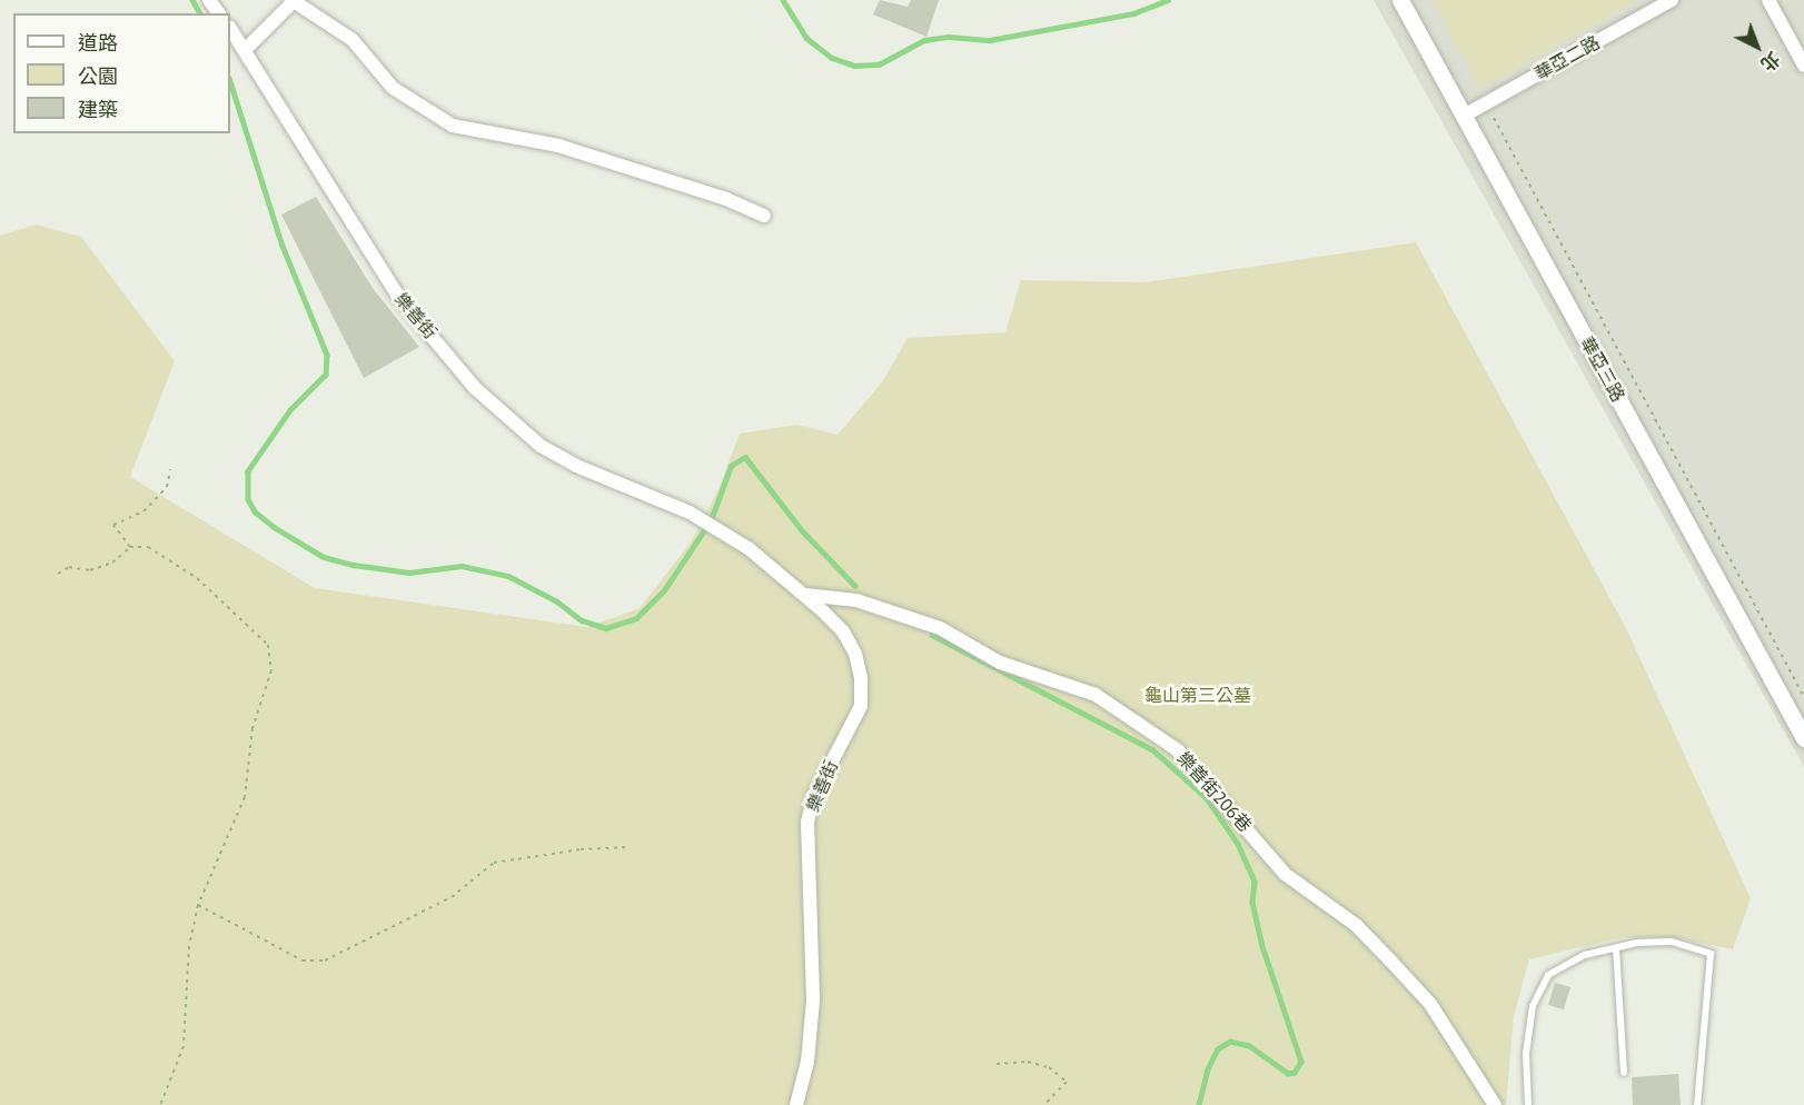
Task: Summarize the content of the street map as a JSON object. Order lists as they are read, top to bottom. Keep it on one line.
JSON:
{"streets":{"street":["華亞二路","樂善街","華亞三路","樂善街206巷"]},"crossings":[["華亞二路","華亞三路"],["樂善街","樂善街206巷"]],"parks":["龜山第三公墓"],"legend":["道路","公園","建築"],"north":"bottom right"}
